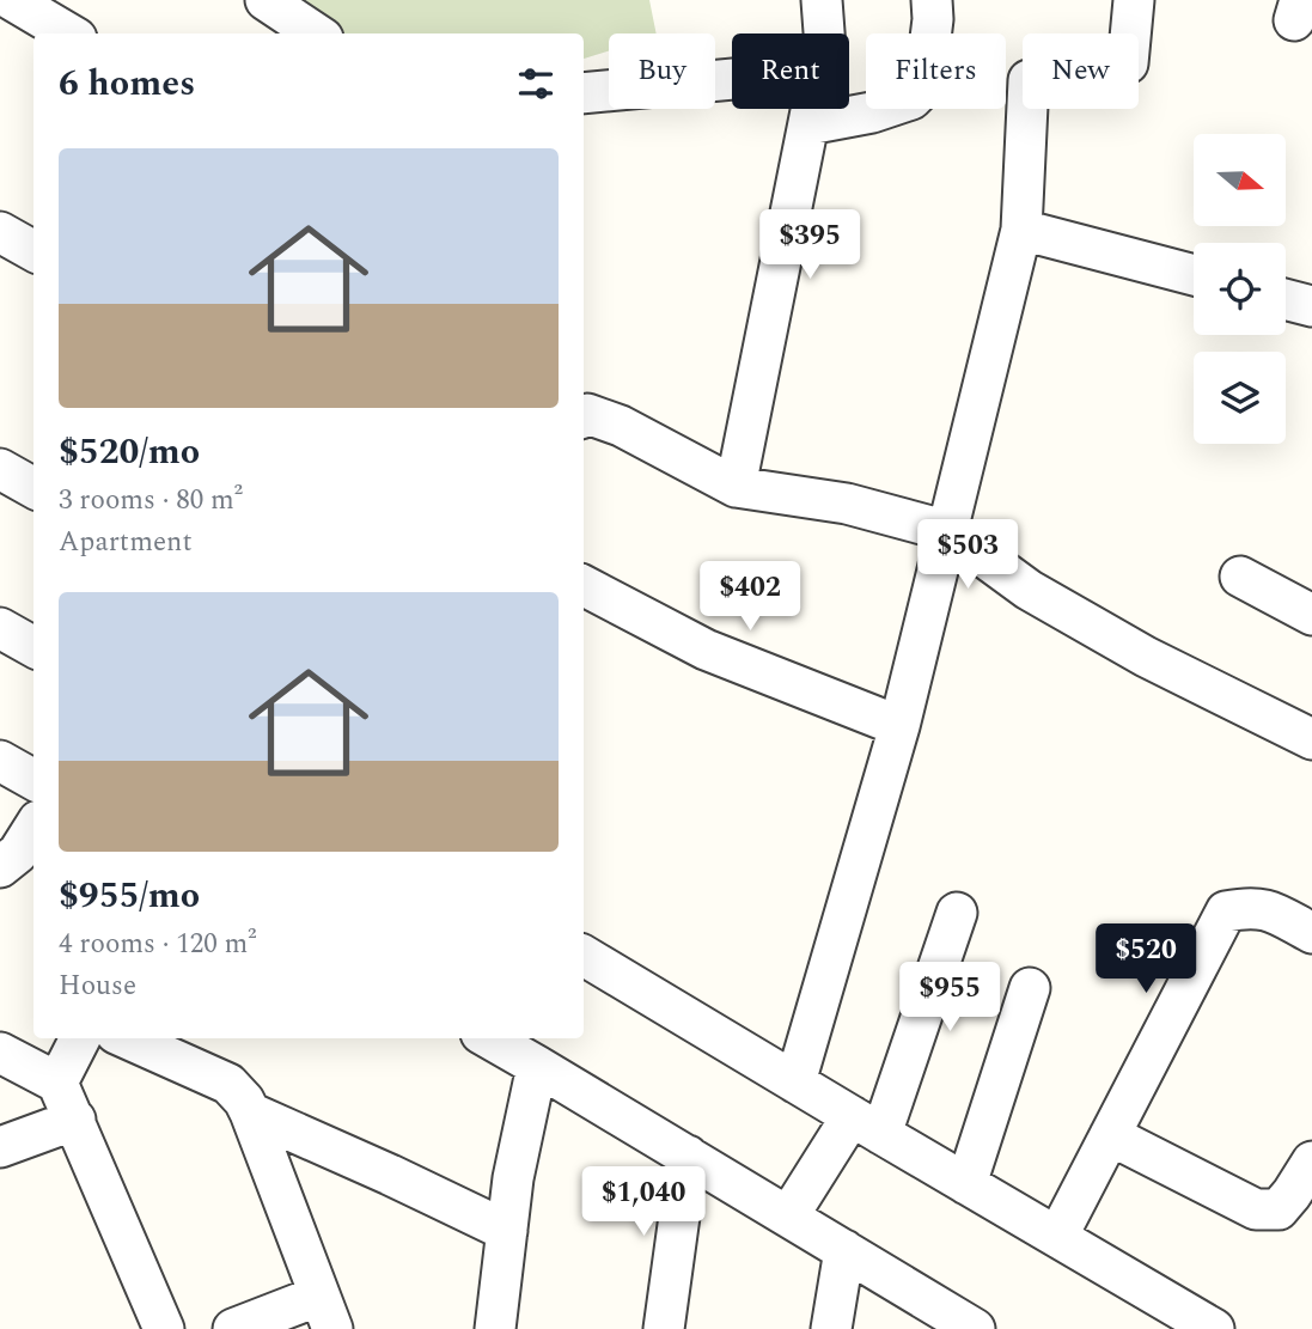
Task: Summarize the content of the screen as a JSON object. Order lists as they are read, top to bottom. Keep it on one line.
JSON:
{"north":"right","page":{"chip":["Buy","Rent","Filters","New"],"heading":"6 homes","list":[{"name":"$520/mo","note":"3 rooms · 80 m² · Apartment"},{"name":"$955/mo","note":"4 rooms · 120 m² · House"}],"price":["$395","$503","$402","$520","$955","$1,040"]}}
